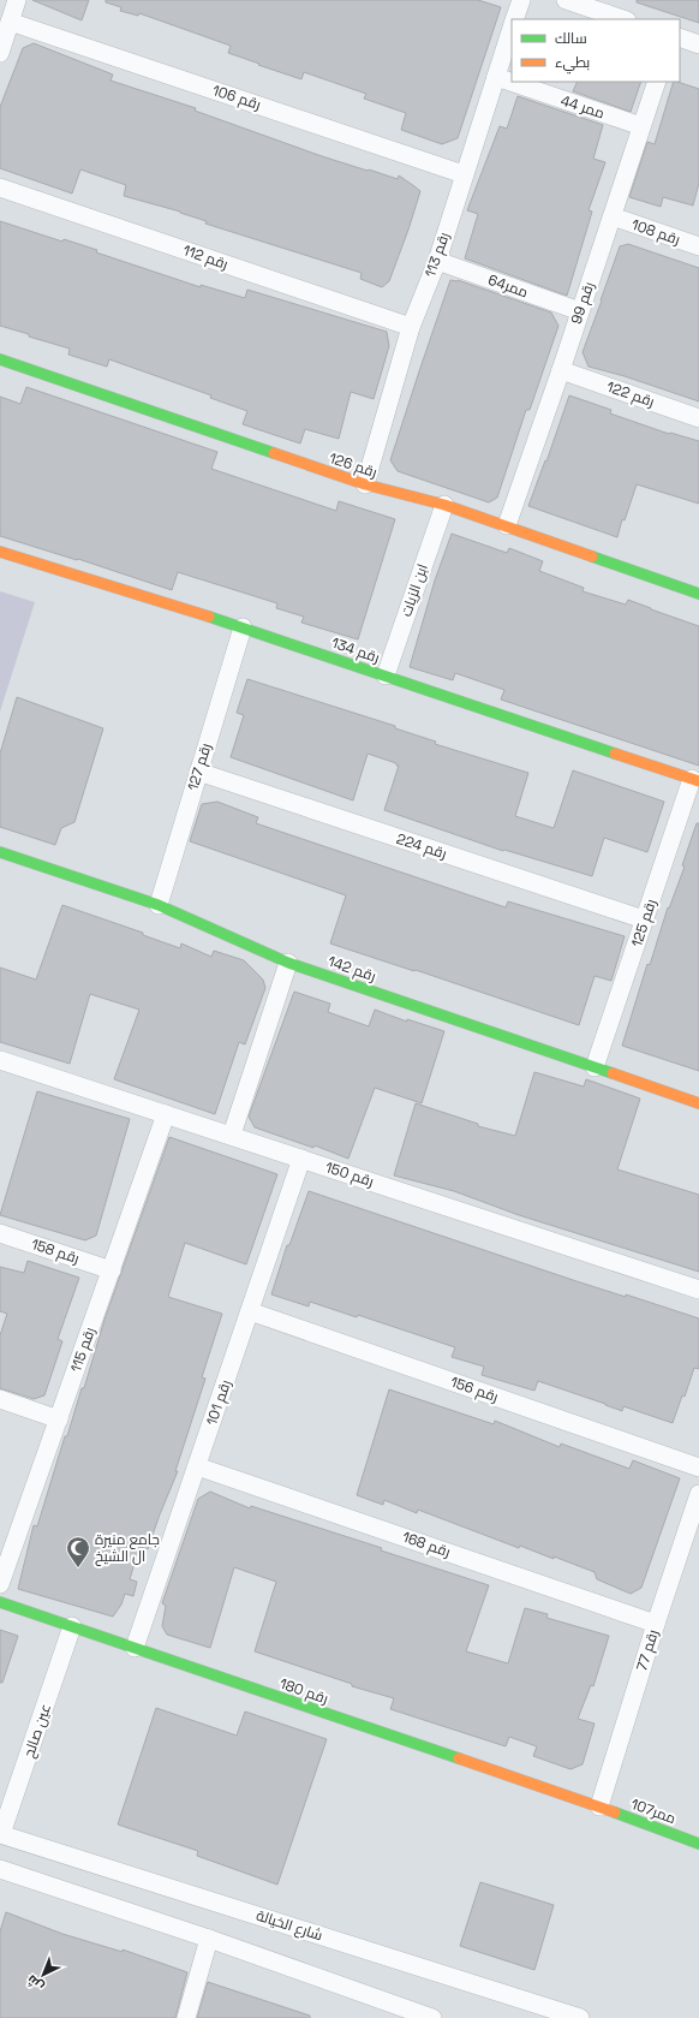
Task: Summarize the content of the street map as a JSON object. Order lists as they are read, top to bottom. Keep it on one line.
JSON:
{"streets":{"street":["رقم 106","ممر 44","رقم 108","رقم 113","رقم 112","ممر64","رقم 99","رقم 122","رقم 126","ابن الزيات","رقم 134","رقم 127","رقم 224","رقم 125","رقم 142","رقم 150","رقم 158","رقم 115","رقم 156","رقم 101","رقم 168","رقم 77","رقم 180","عين صالح","ممر107","شارع الخيالة"]},"crossings":[["رقم 106","رقم 113"],["ممر 44","رقم 113"],["ممر 44","رقم 99"],["رقم 108","رقم 99"],["رقم 113","رقم 112"],["رقم 113","ممر64"],["رقم 113","رقم 126"],["ممر64","رقم 99"],["رقم 99","رقم 122"],["رقم 99","رقم 126"],["رقم 126","ابن الزيات"],["ابن الزيات","رقم 134"],["رقم 134","رقم 127"],["رقم 134","رقم 125"],["رقم 127","رقم 224"],["رقم 127","رقم 142"],["رقم 224","رقم 125"],["رقم 125","رقم 142"],["رقم 150","رقم 115"],["رقم 150","رقم 101"],["رقم 158","رقم 115"],["رقم 156","رقم 101"],["رقم 101","رقم 168"],["رقم 101","رقم 180"],["رقم 168","رقم 77"],["رقم 77","رقم 180"],["رقم 77","ممر107"],["رقم 180","عين صالح"],["رقم 180","ممر107"],["عين صالح","شارع الخيالة"]],"places":{"mosque":["جامع منيرة ال الشيخ"]},"legend":["سالك","بطيء"],"north":"bottom left"}
